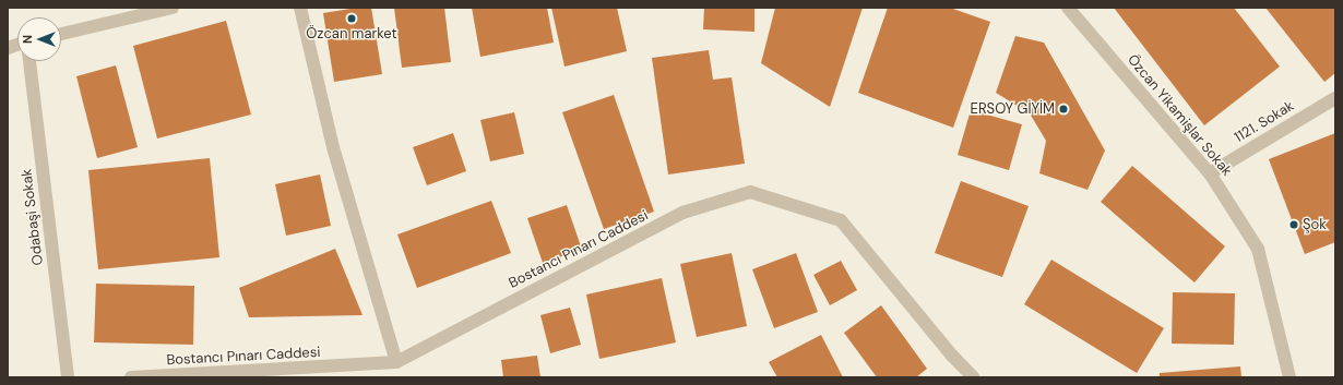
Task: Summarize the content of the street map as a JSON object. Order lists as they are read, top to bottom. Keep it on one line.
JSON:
{"streets":{"street":["Özcan Yikamişlar Sokak","1121. Sokak","Odabaşi Sokak","Bostancı Pınarı Caddesi"]},"crossings":[["Özcan Yikamişlar Sokak","1121. Sokak"]],"places":["Özcan market","ERSOY GİYİM","Şok"],"north":"left"}
